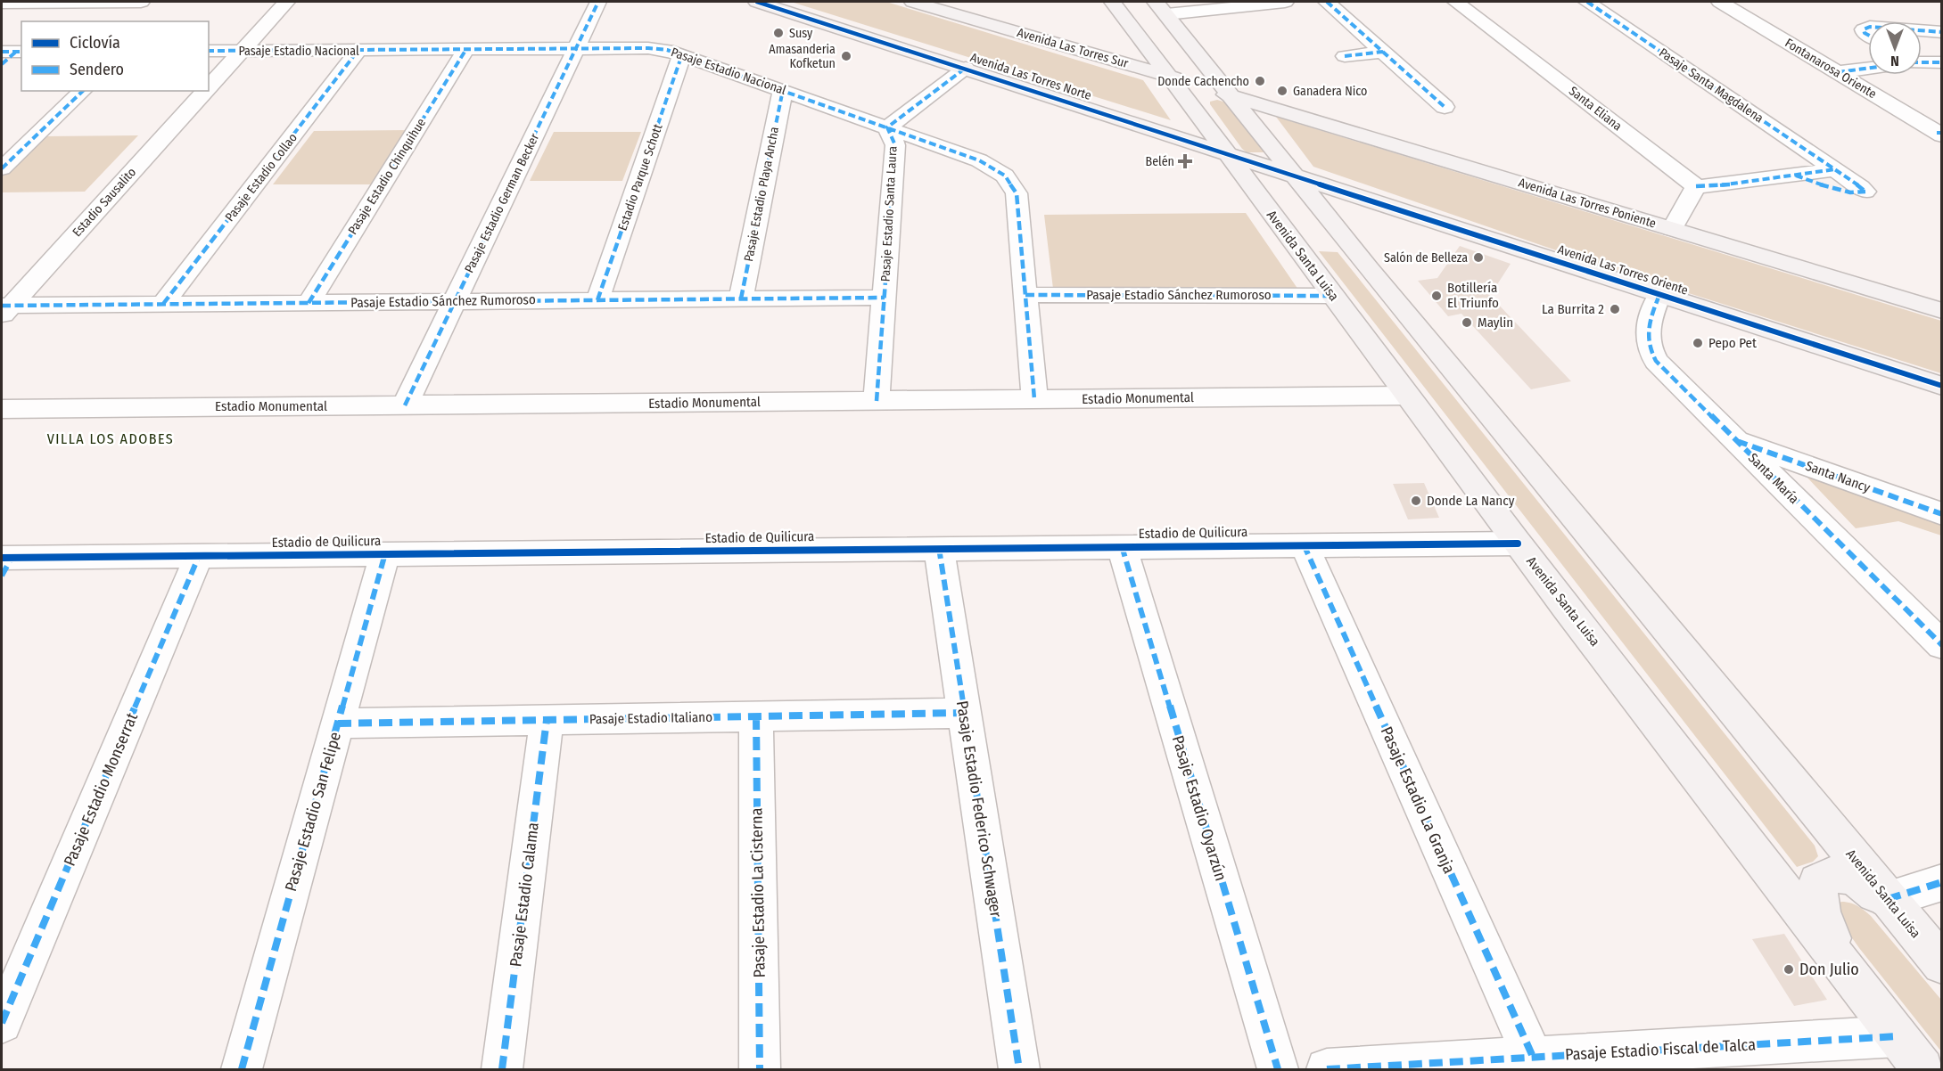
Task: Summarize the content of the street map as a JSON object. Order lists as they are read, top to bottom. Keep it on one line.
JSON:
{"streets":{"main road":["Avenida Las Torres Sur","Avenida Las Torres Norte","Avenida Las Torres Poniente","Avenida Santa Luisa","Avenida Las Torres Oriente"],"street":["Pasaje Estadio Nacional","Fontanarosa Oriente","Pasaje Santa Magdalena","Santa Eliana","Pasaje Estadio Chinquihue","Pasaje Estadio Collao","Estadio Parque Schott","Pasaje Estadio Playa Ancha","Estadio Sausalito","Pasaje Estadio German Becker","Pasaje Estadio Santa Laura","Pasaje Estadio Sánchez Rumoroso","Estadio Monumental","Santa Nancy","Santa María","Estadio de Quilicura","Pasaje Estadio Italiano","Pasaje Estadio Monserrat","Pasaje Estadio La Granja","Pasaje Estadio Oyarzún","Pasaje Estadio Federico Schwager","Pasaje Estadio San Felipe","Pasaje Estadio La Cisterna","Pasaje Estadio Calama","Pasaje Estadio Fiscal de Talca"]},"crossings":[["Avenida Las Torres Sur","Avenida Las Torres Poniente"],["Avenida Las Torres Sur","Avenida Santa Luisa"],["Pasaje Estadio Nacional","Pasaje Estadio Chinquihue"],["Pasaje Estadio Nacional","Pasaje Estadio Collao"],["Pasaje Estadio Nacional","Estadio Parque Schott"],["Pasaje Estadio Nacional","Pasaje Estadio Playa Ancha"],["Pasaje Estadio Nacional","Estadio Sausalito"],["Pasaje Estadio Nacional","Pasaje Estadio German Becker"],["Pasaje Estadio Nacional","Pasaje Estadio Santa Laura"],["Pasaje Estadio Nacional","Pasaje Estadio Sánchez Rumoroso"],["Pasaje Estadio Nacional","Estadio Monumental"],["Avenida Las Torres Norte","Pasaje Estadio Santa Laura"],["Avenida Las Torres Norte","Avenida Santa Luisa"],["Avenida Las Torres Norte","Avenida Las Torres Oriente"],["Pasaje Santa Magdalena","Santa Eliana"],["Pasaje Estadio Chinquihue","Pasaje Estadio Sánchez Rumoroso"],["Pasaje Estadio Collao","Pasaje Estadio Sánchez Rumoroso"],["Estadio Parque Schott","Pasaje Estadio Sánchez Rumoroso"],["Pasaje Estadio Playa Ancha","Pasaje Estadio Sánchez Rumoroso"],["Estadio Sausalito","Pasaje Estadio Sánchez Rumoroso"],["Pasaje Estadio German Becker","Pasaje Estadio Sánchez Rumoroso"],["Pasaje Estadio German Becker","Estadio Monumental"],["Avenida Las Torres Poniente","Avenida Santa Luisa"],["Pasaje Estadio Santa Laura","Pasaje Estadio Sánchez Rumoroso"],["Pasaje Estadio Santa Laura","Estadio Monumental"],["Avenida Santa Luisa","Avenida Las Torres Oriente"],["Avenida Santa Luisa","Pasaje Estadio Sánchez Rumoroso"],["Avenida Santa Luisa","Estadio Monumental"],["Avenida Santa Luisa","Estadio de Quilicura"],["Avenida Santa Luisa","Pasaje Estadio Fiscal de Talca"],["Avenida Las Torres Oriente","Santa María"],["Santa Nancy","Santa María"],["Estadio de Quilicura","Pasaje Estadio Monserrat"],["Estadio de Quilicura","Pasaje Estadio La Granja"],["Estadio de Quilicura","Pasaje Estadio Oyarzún"],["Estadio de Quilicura","Pasaje Estadio Federico Schwager"],["Estadio de Quilicura","Pasaje Estadio San Felipe"],["Pasaje Estadio Italiano","Pasaje Estadio Federico Schwager"],["Pasaje Estadio Italiano","Pasaje Estadio San Felipe"],["Pasaje Estadio Italiano","Pasaje Estadio La Cisterna"],["Pasaje Estadio Italiano","Pasaje Estadio Calama"],["Pasaje Estadio La Granja","Pasaje Estadio Fiscal de Talca"]],"districts":["VILLA LOS ADOBES"],"places":{"other":["Susy","Amasanderia Kofketun","Donde Cachencho","Ganadera Nico","Salón de Belleza","Botillería El Triunfo","La Burrita 2","Maylin","Pepo Pet","Donde La Nancy","Don Julio"],"health":["Belén"]},"legend":["Ciclovía","Sendero"],"north":"bottom"}
